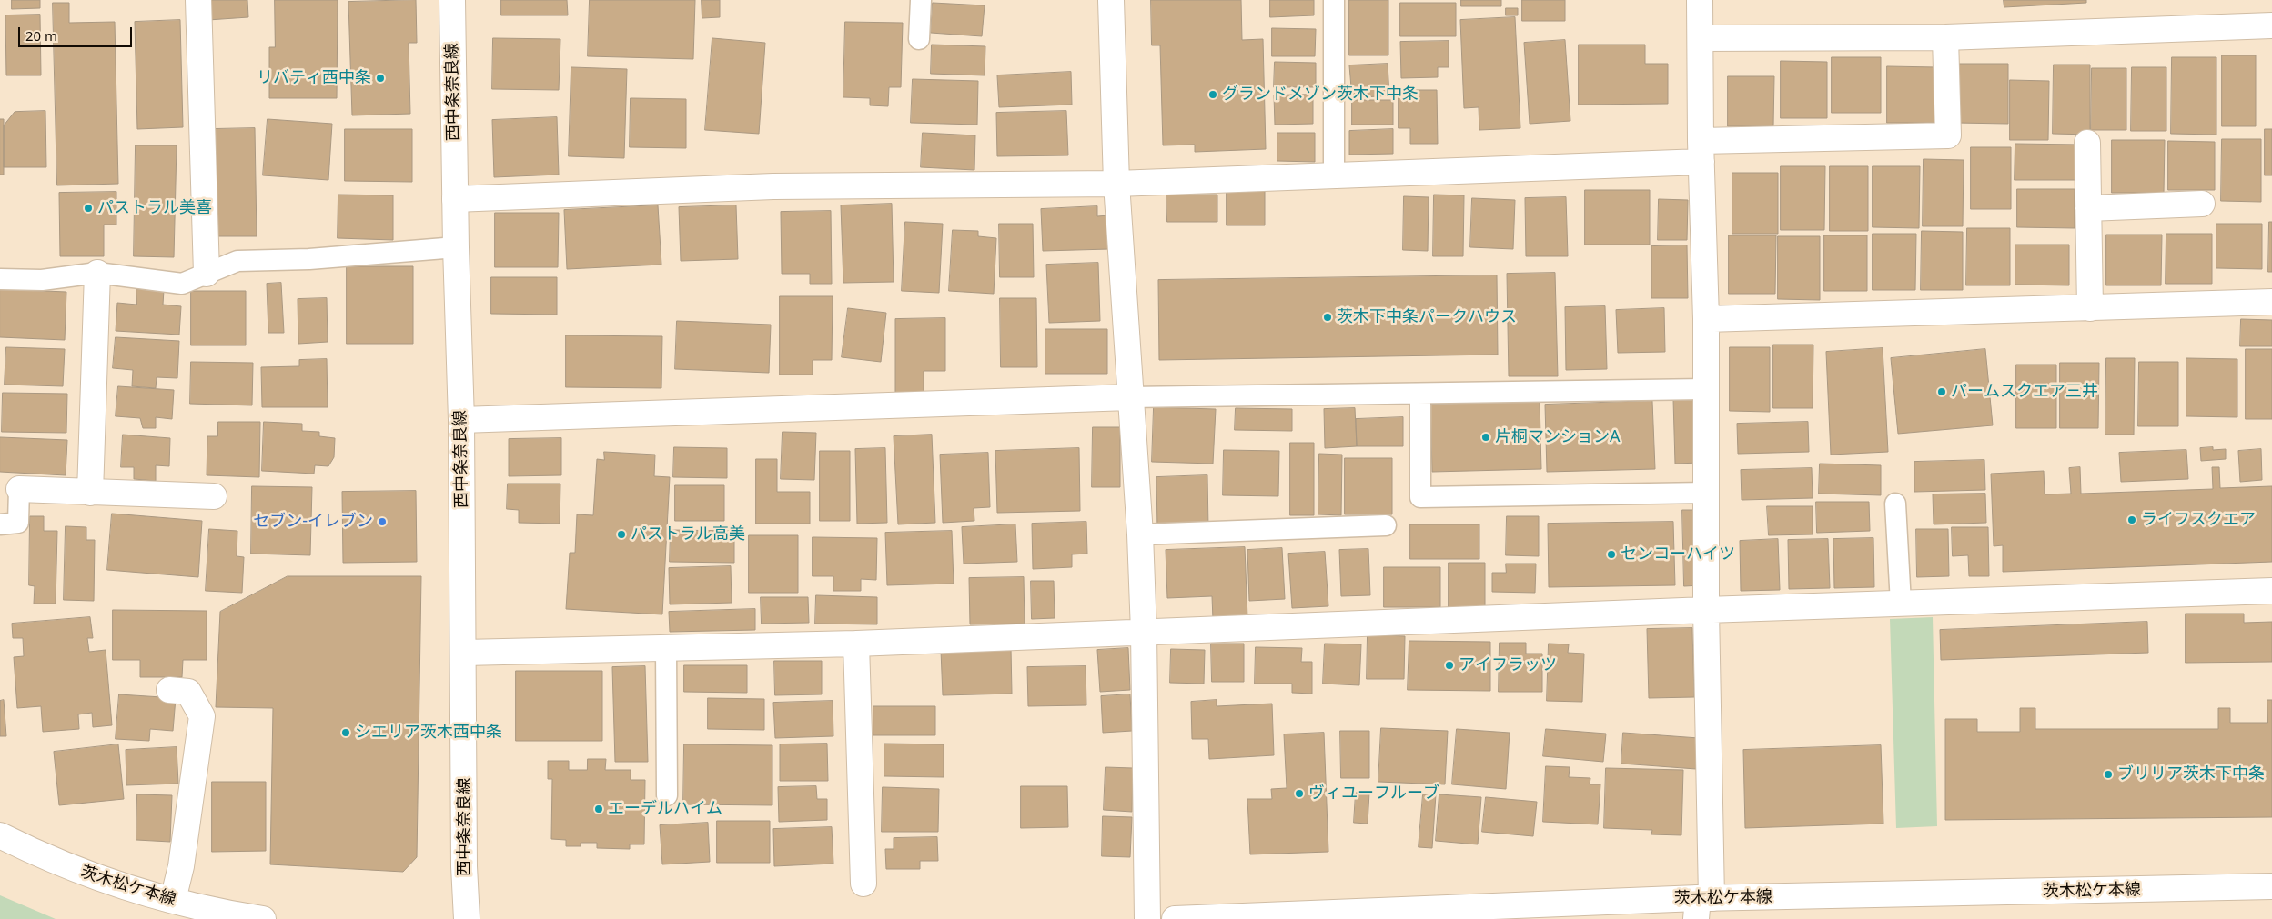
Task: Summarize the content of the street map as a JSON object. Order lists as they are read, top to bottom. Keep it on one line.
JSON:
{"streets":{"street":["西中条奈良線","茨木松ケ本線"]},"places":["リバティ西中条","グランドメゾン茨木下中条","パストラル美喜","茨木下中条パークハウス","パームスクエア三井","片桐マンションA","ライフスクエア","セブン-イレブン","パストラル高美","センコーハイツ","アイフラッツ","シエリア茨木西中条","ブリリア茨木下中条","ヴィユーフルーブ","エーデルハイム"],"scale_bar":"20 m"}
